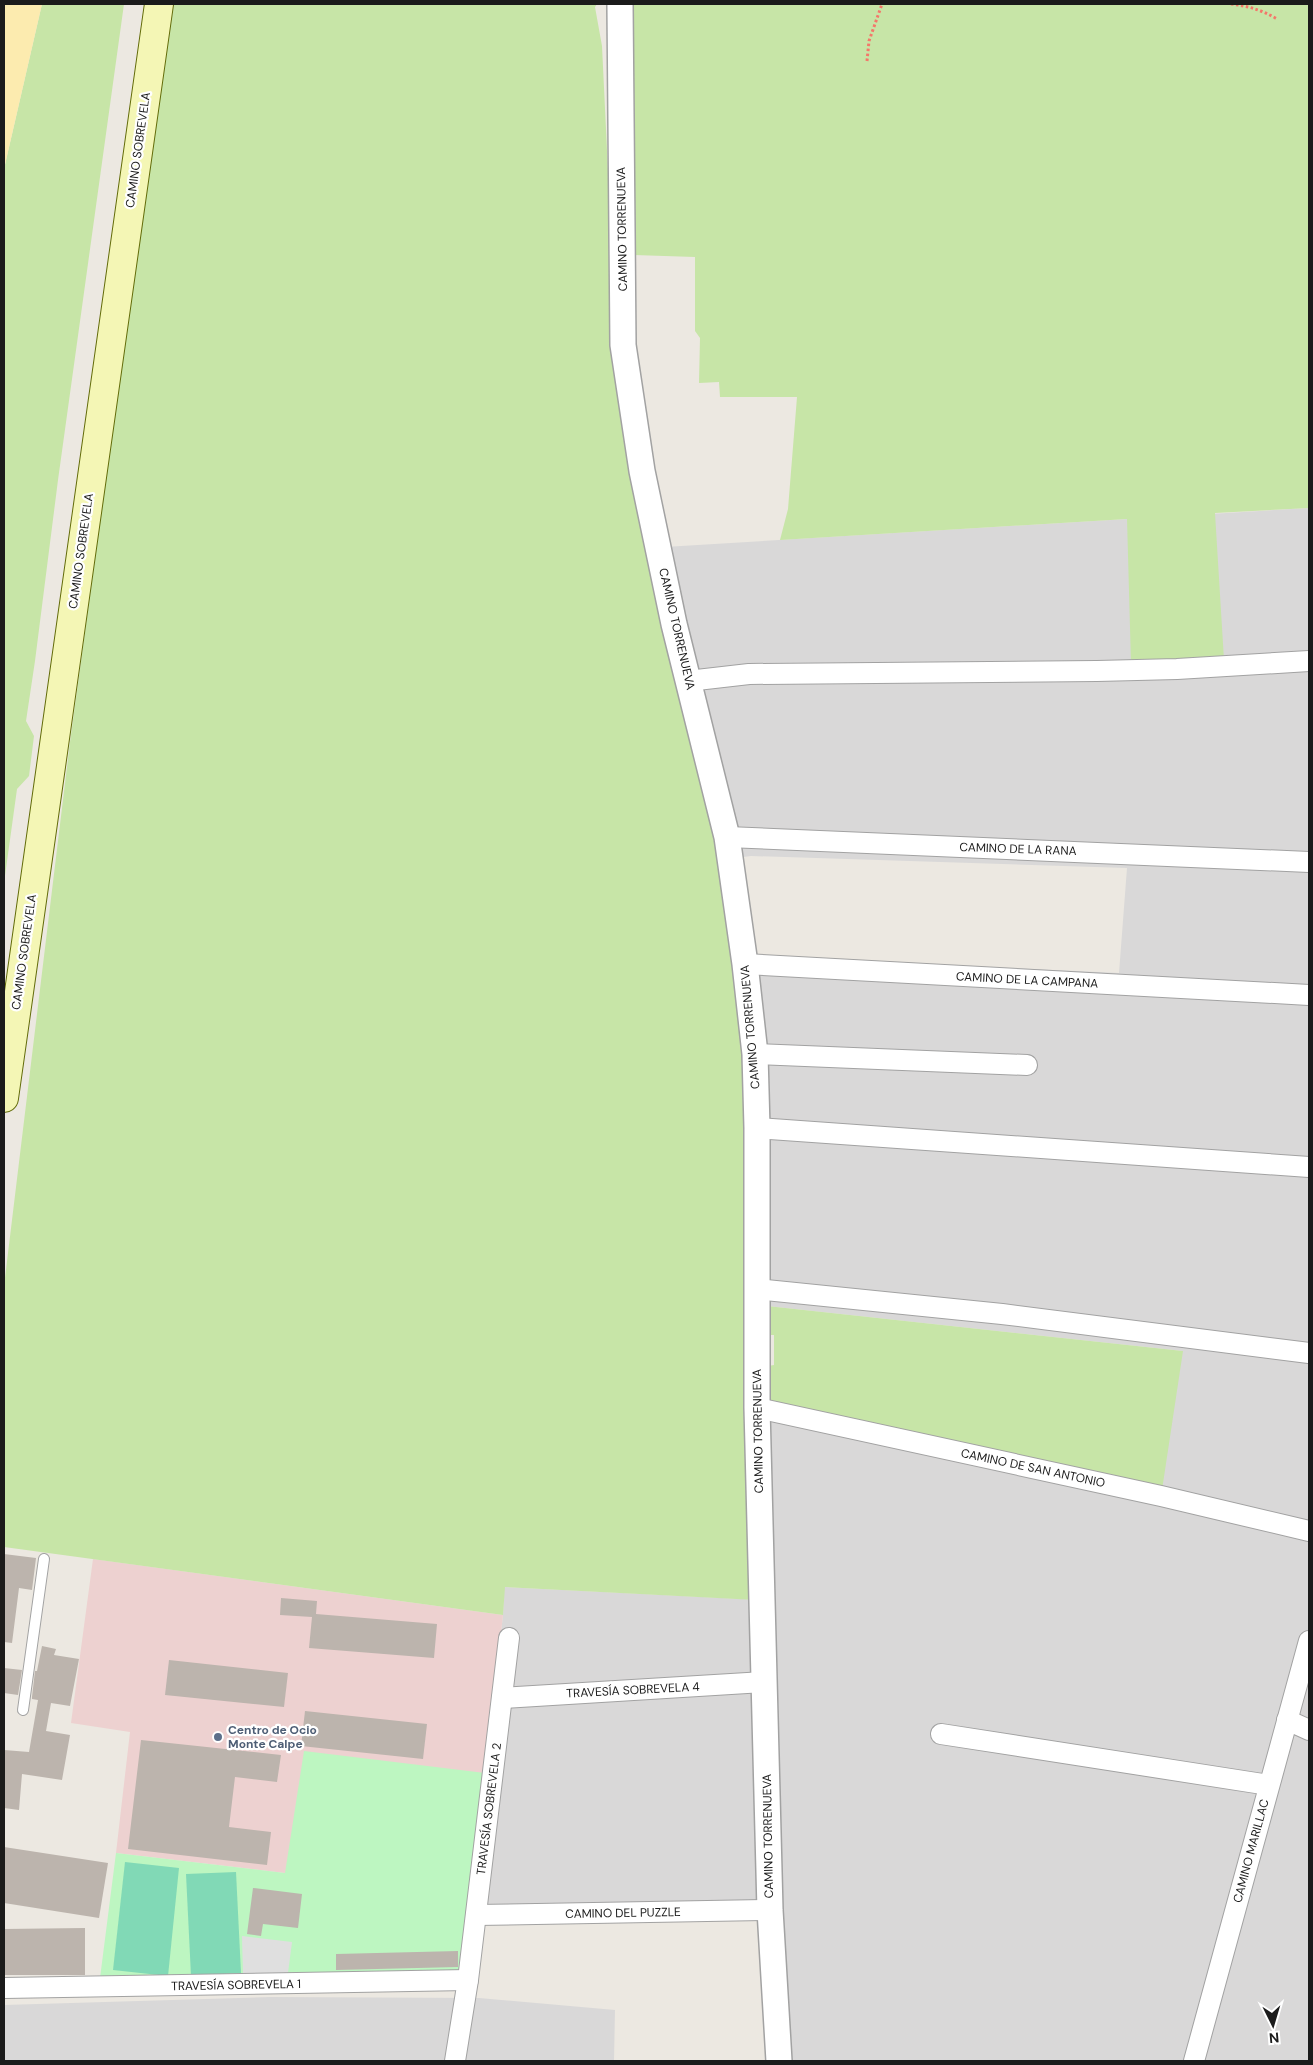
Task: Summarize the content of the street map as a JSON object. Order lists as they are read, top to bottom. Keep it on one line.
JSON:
{"streets":{"main road":["CAMINO SOBREVELA"],"street":["CAMINO TORRENUEVA","CAMINO DE LA RANA","CAMINO DE LA CAMPANA","CAMINO DE SAN ANTONIO","TRAVESÍA SOBREVELA 4","TRAVESÍA SOBREVELA 2","CAMINO MARILLAC","CAMINO DEL PUZZLE","TRAVESÍA SOBREVELA 1"]},"crossings":[["CAMINO TORRENUEVA","CAMINO DE LA RANA"],["CAMINO TORRENUEVA","CAMINO DE LA CAMPANA"],["CAMINO TORRENUEVA","CAMINO DE SAN ANTONIO"],["CAMINO TORRENUEVA","TRAVESÍA SOBREVELA 4"],["CAMINO TORRENUEVA","CAMINO DEL PUZZLE"],["TRAVESÍA SOBREVELA 4","TRAVESÍA SOBREVELA 2"],["TRAVESÍA SOBREVELA 2","CAMINO DEL PUZZLE"],["TRAVESÍA SOBREVELA 2","TRAVESÍA SOBREVELA 1"]],"places":["Centro de Ocio Monte Calpe"],"north":"bottom"}
